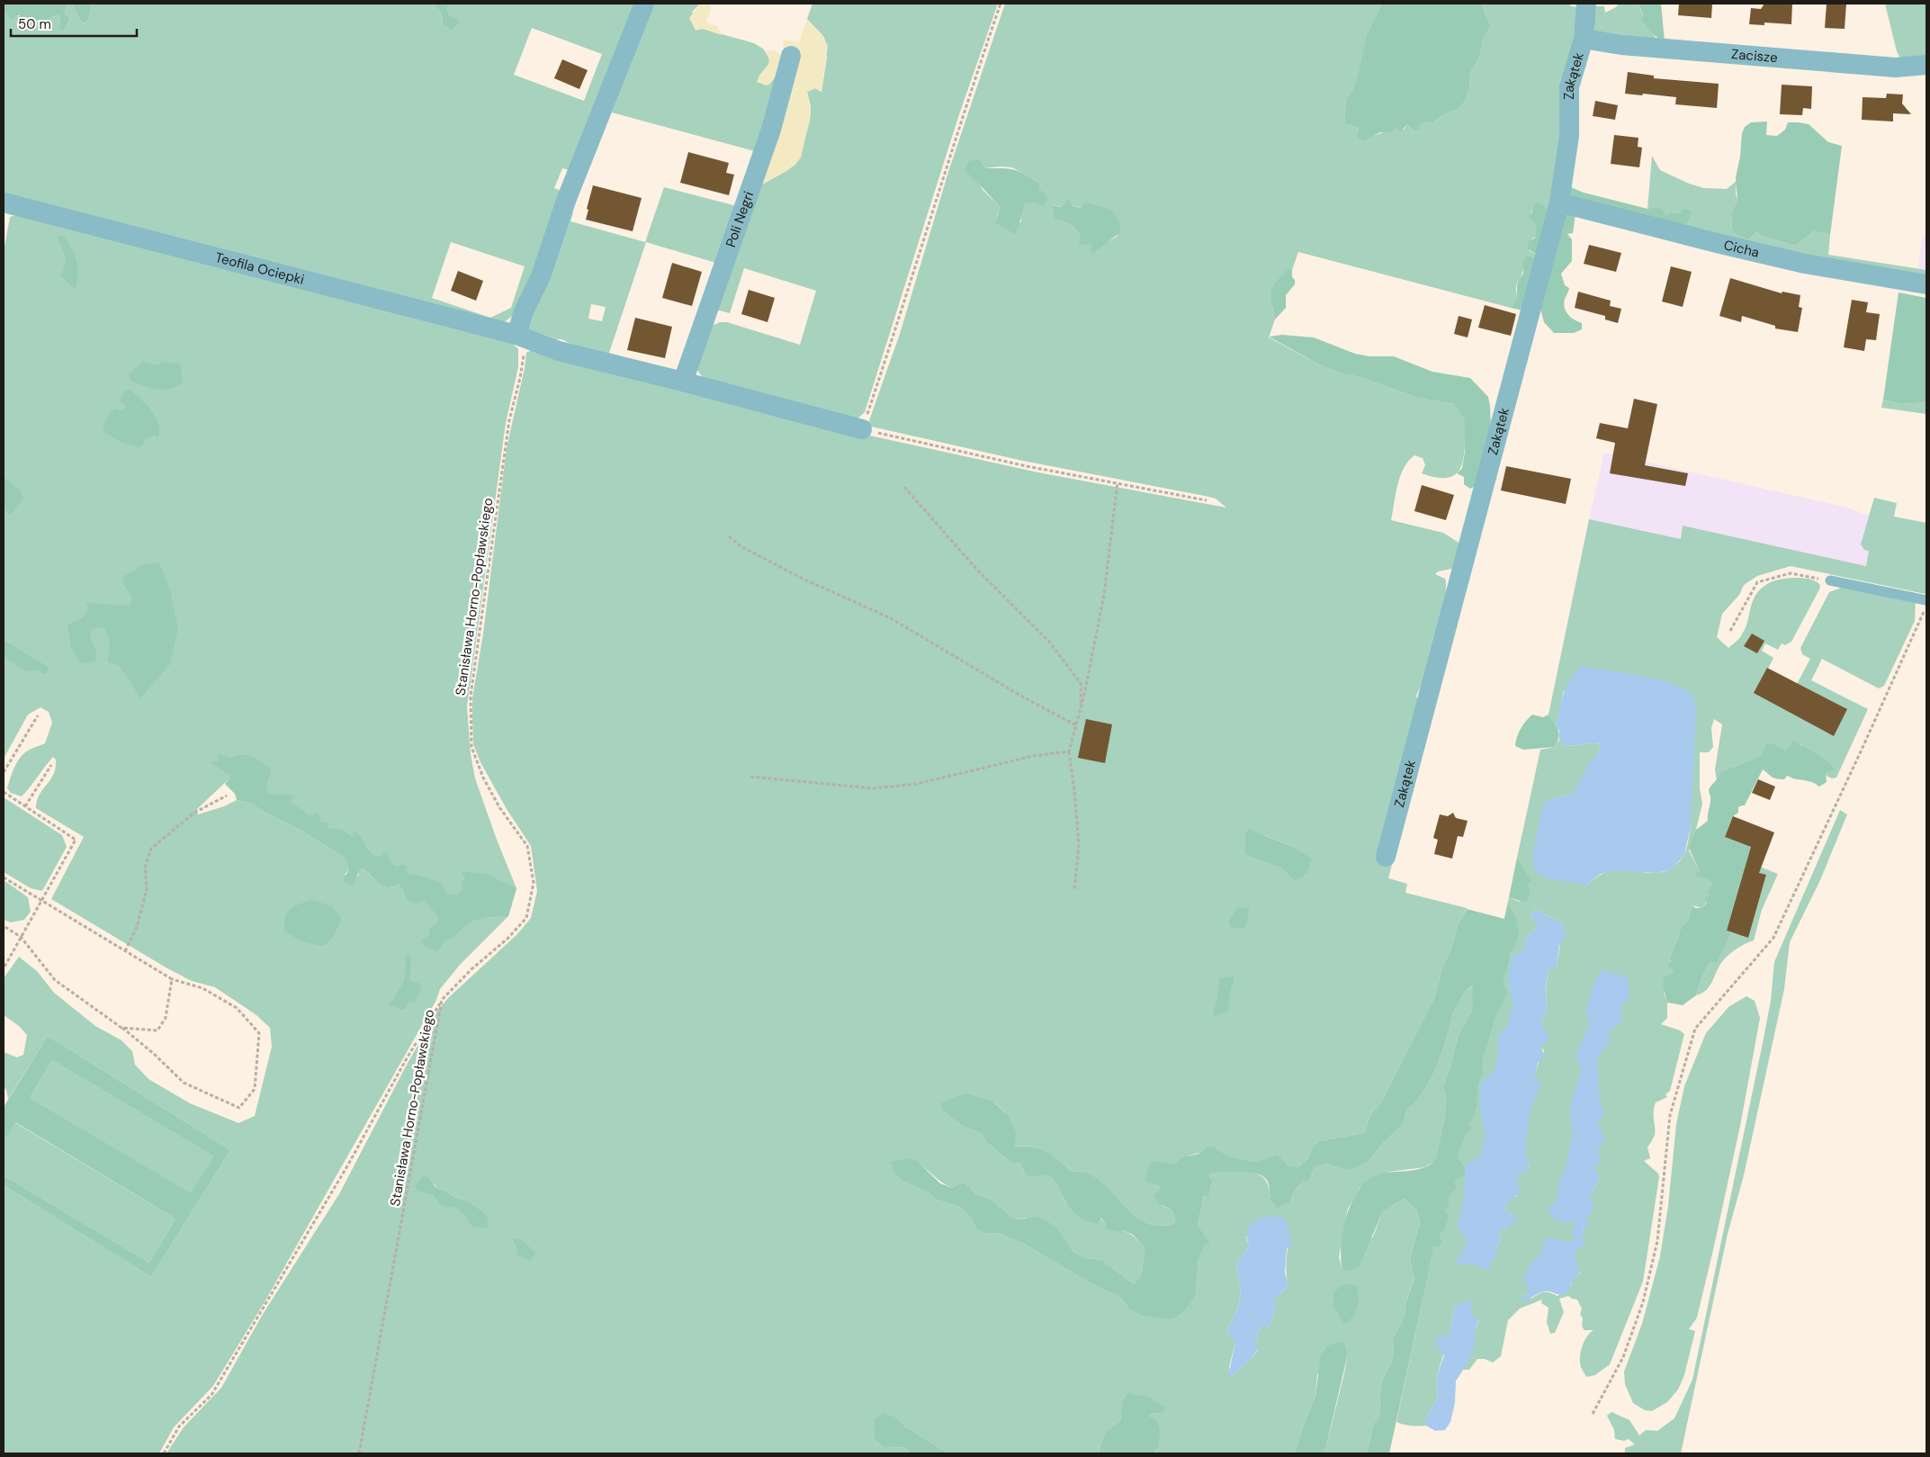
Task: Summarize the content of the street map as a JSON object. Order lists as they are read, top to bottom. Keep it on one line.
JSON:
{"streets":{"street":["Zacisze","Zakątek","Poli Negri","Cicha","Teofila Ociepki"],"path":["Stanisława Horno-Popławskiego"]},"crossings":[["Zacisze","Zakątek"],["Zakątek","Cicha"],["Poli Negri","Teofila Ociepki"],["Teofila Ociepki","Stanisława Horno-Popławskiego"]],"scale_bar":"50 m"}
